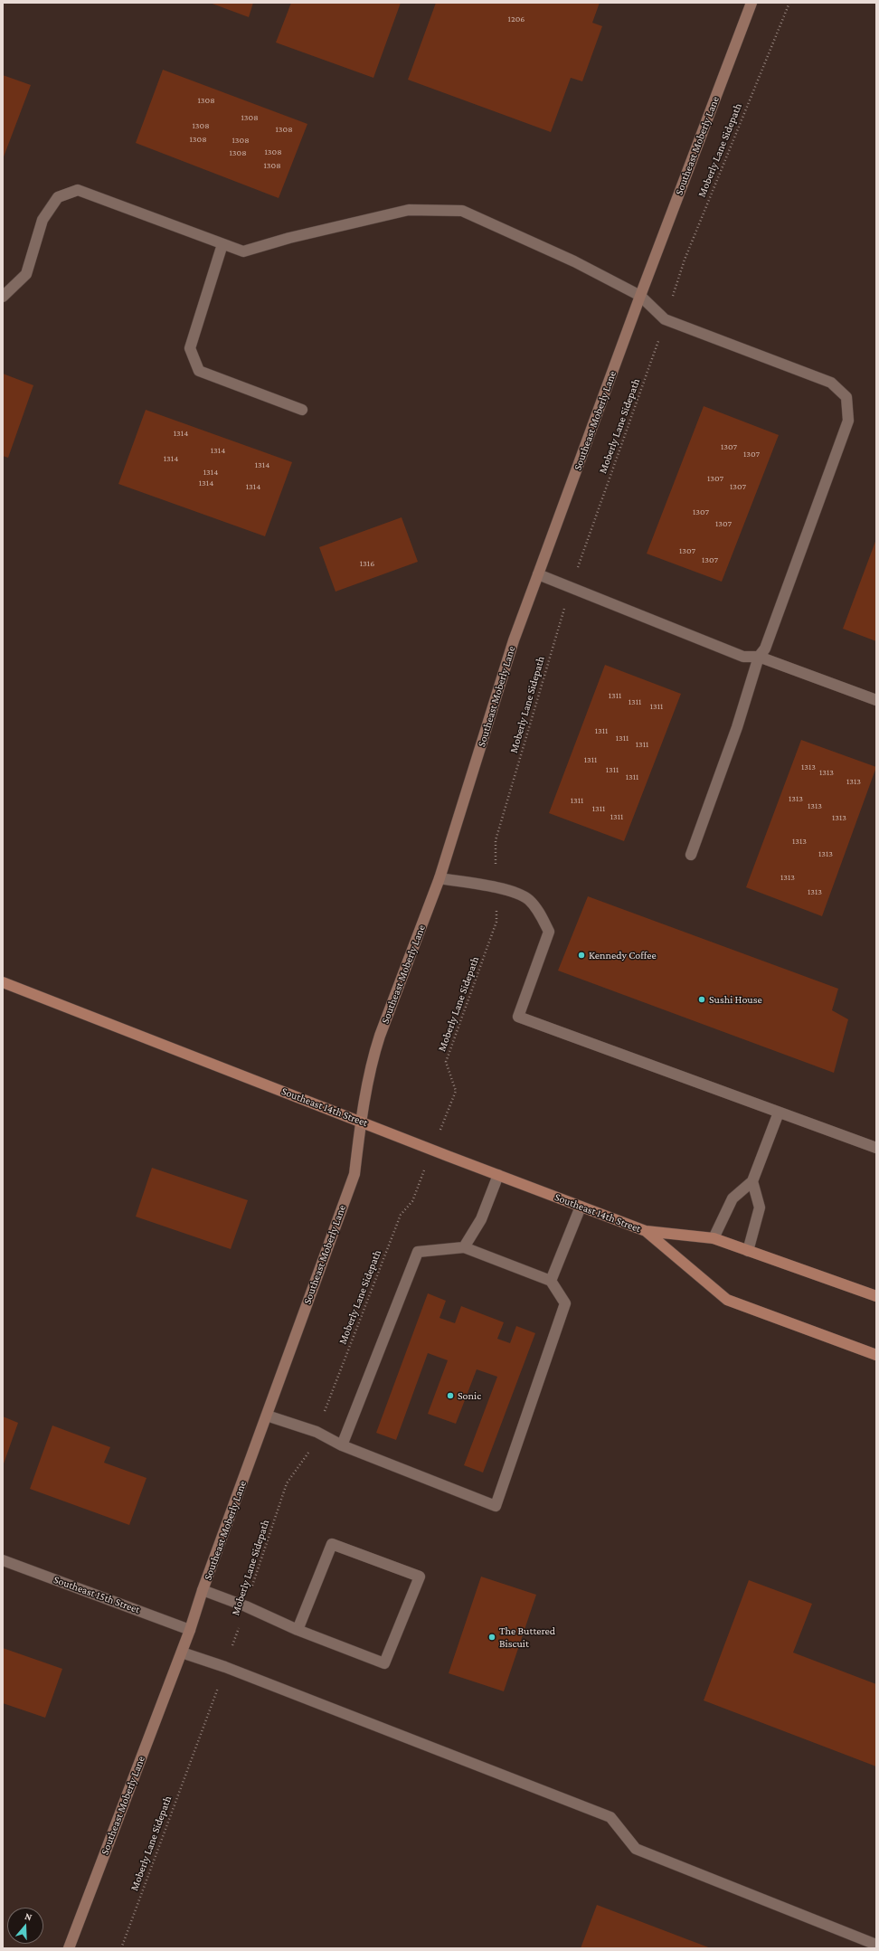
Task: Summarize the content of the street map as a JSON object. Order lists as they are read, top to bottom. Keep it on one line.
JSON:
{"streets":{"main road":["Southeast 14th Street"],"street":["Southeast Moberly Lane","Southeast 15th Street"],"path":["Moberly Lane Sidepath"]},"crossings":[["Southeast Moberly Lane","Southeast 14th Street"],["Southeast Moberly Lane","Southeast 15th Street"]],"places":["Kennedy Coffee","Sushi House","Sonic","The Buttered Biscuit"],"house_numbers":["1206","1308","1308","1308","1308","1308","1308","1308","1308","1308","1314","1307","1314","1307","1314","1314","1314","1307","1314","1314","1307","1307","1307","1307","1307","1316","1311","1311","1311","1311","1311","1311","1311","1313","1311","1313","1311","1313","1313","1311","1313","1311","1311","1313","1313","1313","1313","1313"],"north":"top"}
